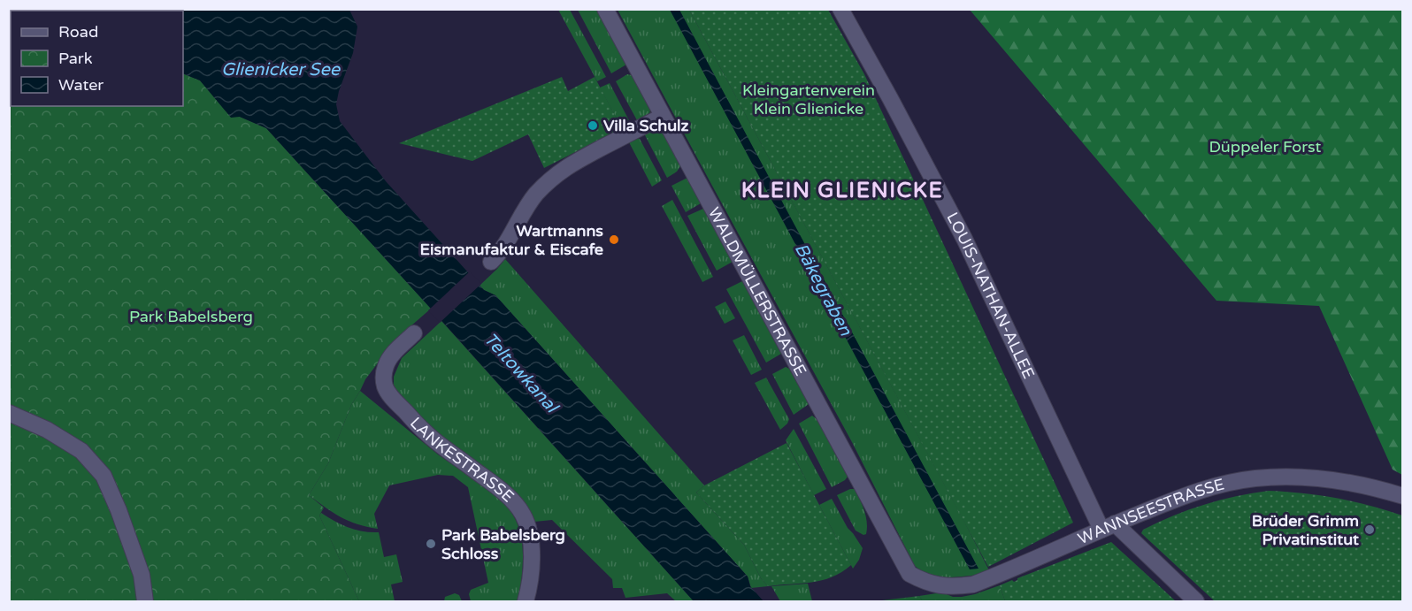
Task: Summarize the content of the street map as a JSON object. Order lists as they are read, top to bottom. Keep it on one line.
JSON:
{"streets":{"street":["WALDMÜLLERSTRASSE","LOUIS-NATHAN-ALLEE","LANKESTRASSE","WANNSEESTRASSE"]},"crossings":[["WALDMÜLLERSTRASSE","WANNSEESTRASSE"],["LOUIS-NATHAN-ALLEE","WANNSEESTRASSE"]],"districts":["KLEIN GLIENICKE"],"water":["Glienicker See","Bäkegraben","Teltowkanal"],"parks":["Kleingartenverein Klein Glienicke","Düppeler Forst","Park Babelsberg"],"places":["Villa Schulz","Wartmanns Eismanufaktur & Eiscafe","Brüder Grimm Privatinstitut","Park Babelsberg Schloss"],"legend":["Road","Park","Water"]}
